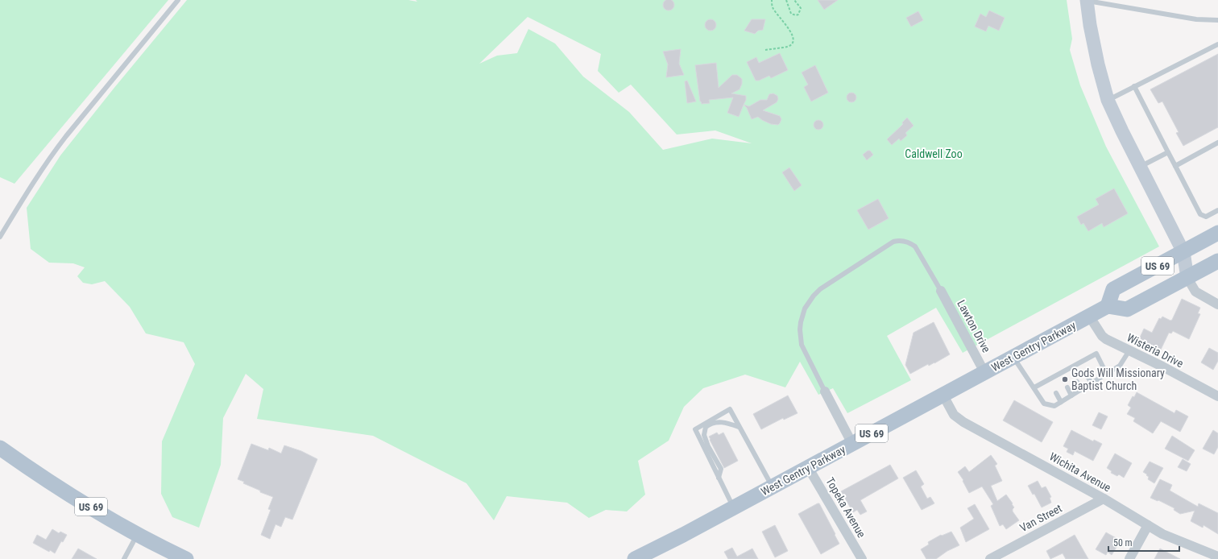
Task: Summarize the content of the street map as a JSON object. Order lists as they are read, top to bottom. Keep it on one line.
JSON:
{"streets":{"main road":["US 69","West Gentry Parkway"],"street":["Lawton Drive","Wisteria Drive","Wichita Avenue","Topeka Avenue","Van Street"]},"crossings":[["US 69","West Gentry Parkway"],["Lawton Drive","West Gentry Parkway"],["West Gentry Parkway","Wisteria Drive"],["West Gentry Parkway","Wichita Avenue"],["West Gentry Parkway","Topeka Avenue"],["Wichita Avenue","Van Street"]],"parks":["Caldwell Zoo"],"places":["Gods Will Missionary Baptist Church"],"scale_bar":"50 m"}
